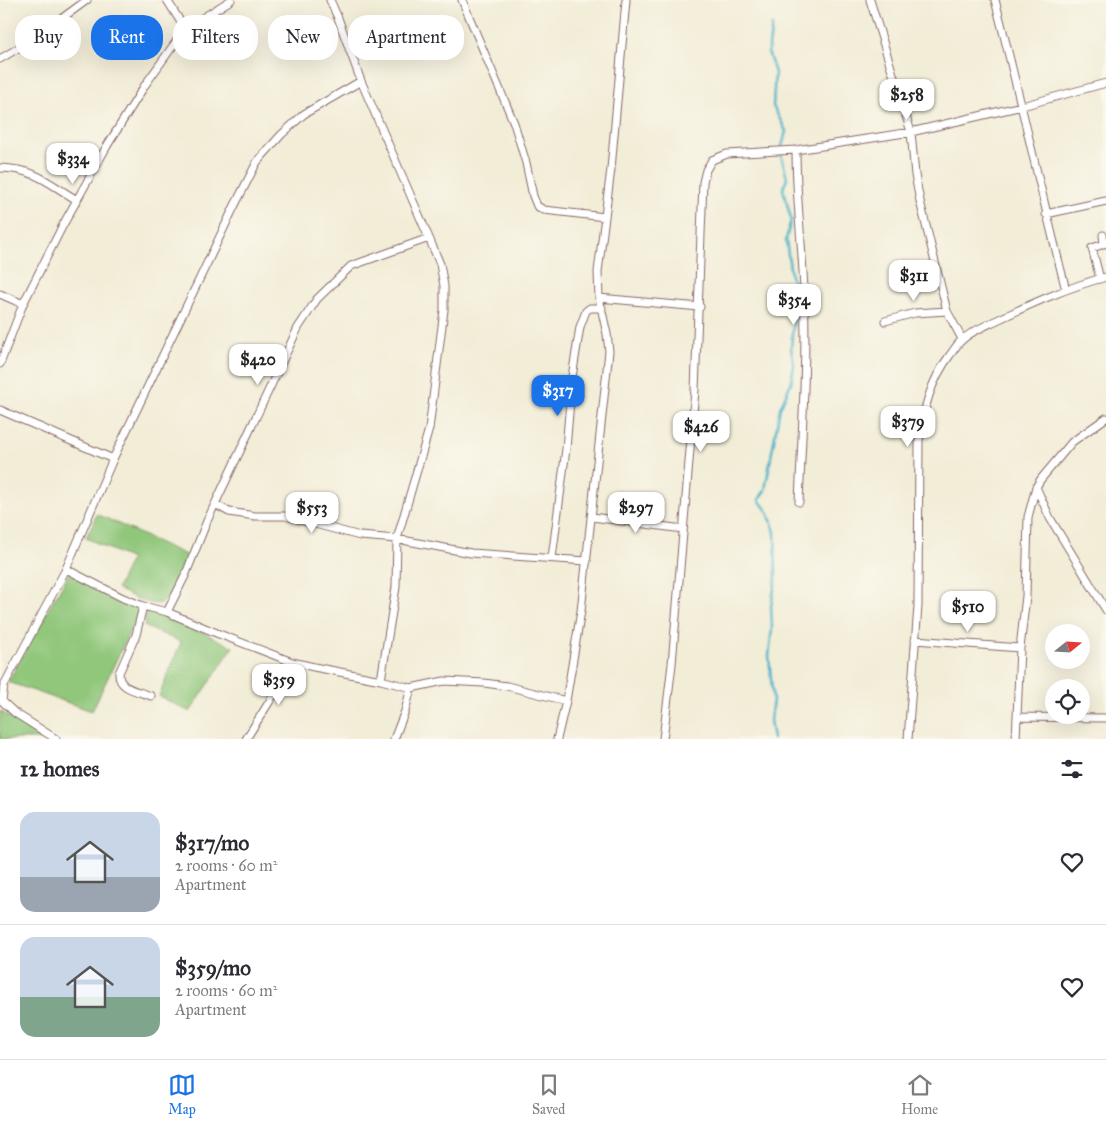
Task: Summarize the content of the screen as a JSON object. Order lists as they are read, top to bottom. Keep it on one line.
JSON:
{"north":"right","page":{"chip":["Buy","Rent","Filters","New","Apartment"],"price":["$258","$334","$311","$354","$420","$317","$379","$426","$553","$297","$510","$359"],"heading":"12 homes","list":[{"name":"$317/mo","note":"2 rooms · 60 m² · Apartment"},{"name":"$359/mo","note":"2 rooms · 60 m² · Apartment"}],"tabs":["Map","Saved","Home"]}}
